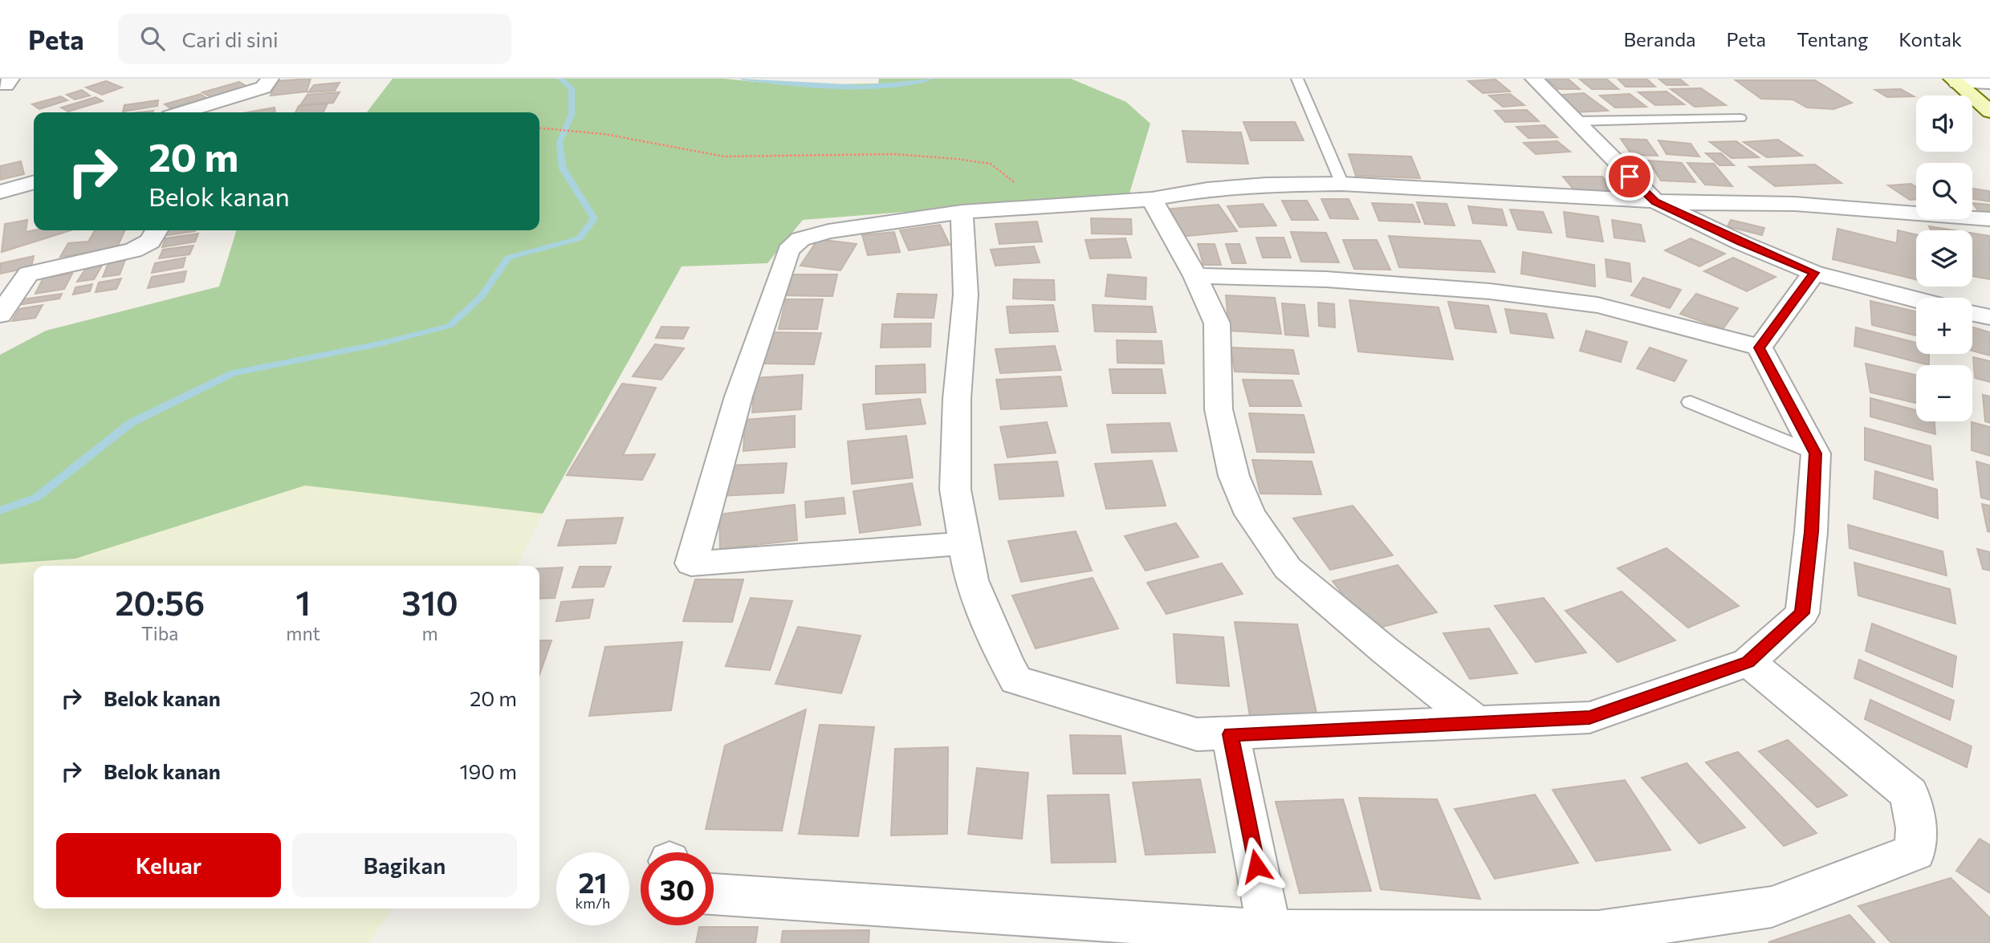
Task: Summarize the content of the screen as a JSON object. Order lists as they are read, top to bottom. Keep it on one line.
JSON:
{"page":{"header":"Peta","search":"Cari di sini","nav":["Beranda","Peta","Tentang","Kontak"],"map_buttons":["+","−"],"turn":["20 m","Belok kanan"],"eta":["20:56","Tiba","1","mnt","310","m"],"list":[{"name":"Belok kanan","value":"20 m"},{"name":"Belok kanan","value":"190 m"}],"buttons":["Keluar","Bagikan"],"speed":"21 km/h","limit":"30"}}
